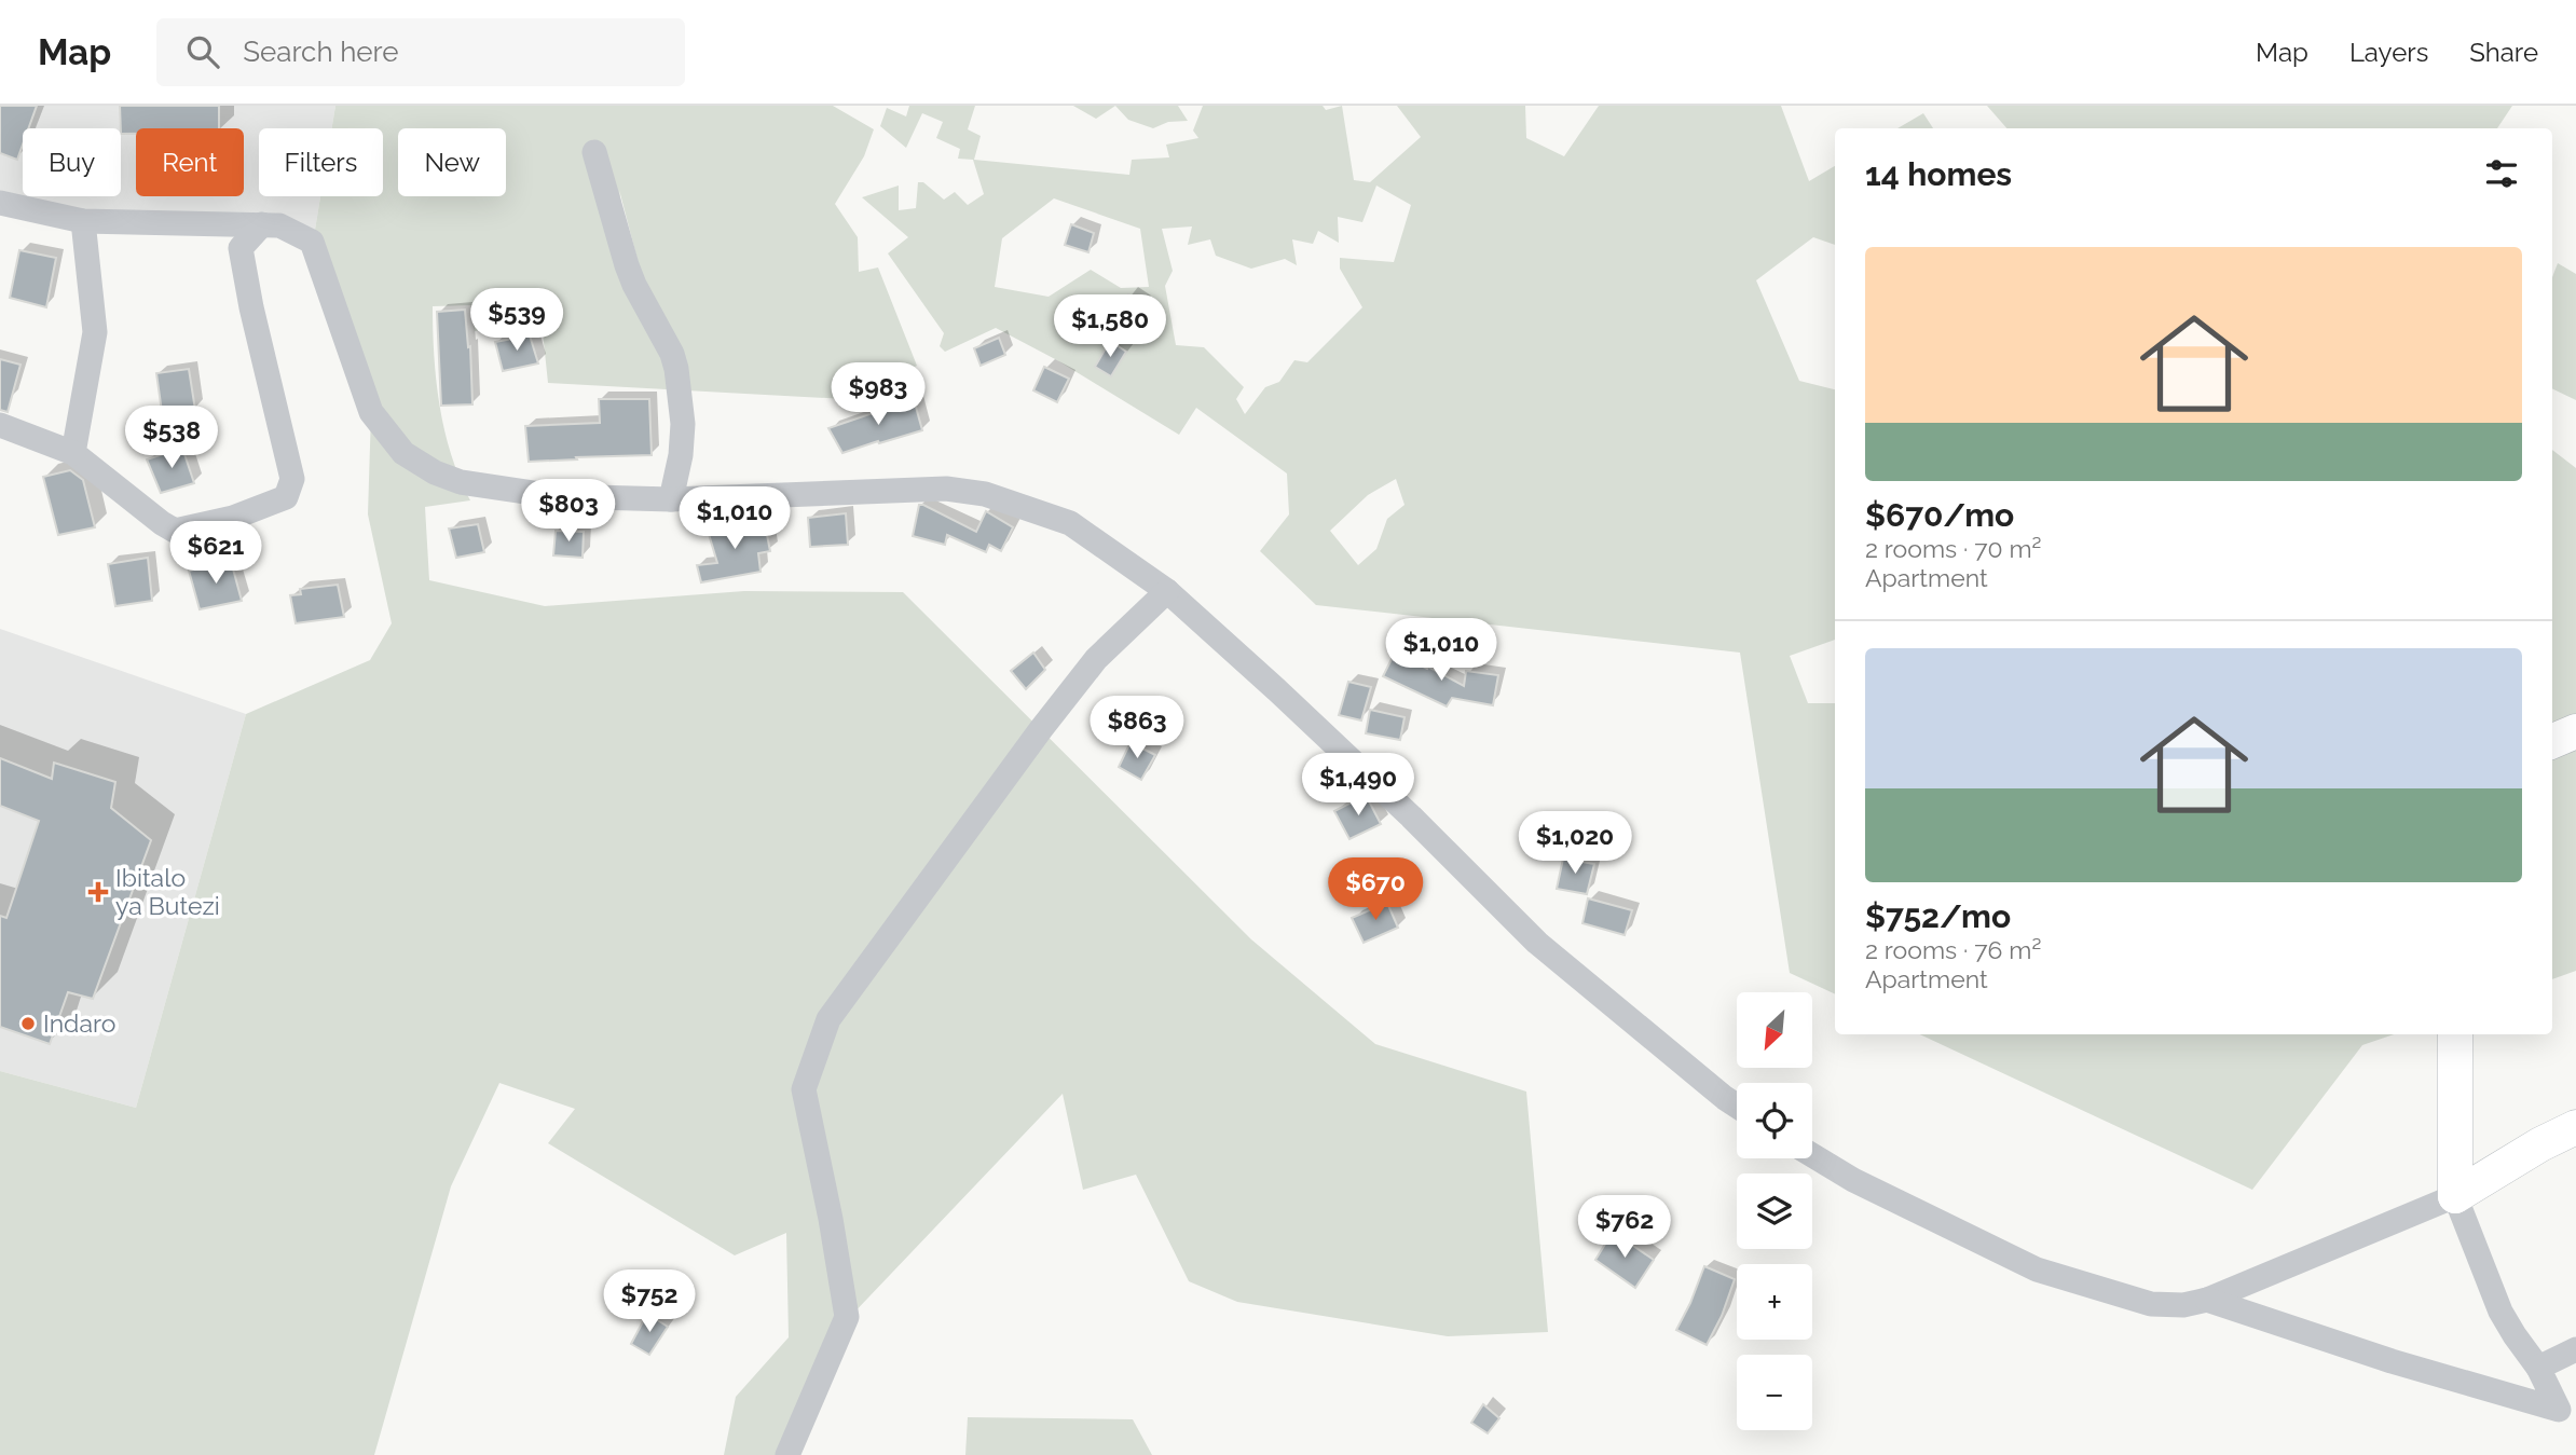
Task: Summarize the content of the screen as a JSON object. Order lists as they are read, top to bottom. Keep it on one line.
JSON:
{"places":{"health":["Ibitalo ya Butezi"],"other":["Indaro"]},"north":"bottom left","page":{"header":"Map","search":"Search here","nav":["Map","Layers","Share"],"chip":["Buy","Rent","Filters","New"],"heading":"14 homes","list":[{"name":"$670/mo","note":"2 rooms · 70 m² · Apartment"},{"name":"$752/mo","note":"2 rooms · 76 m² · Apartment"}],"price":["$539","$1,580","$983","$538","$803","$1,010","$621","$1,010","$863","$1,490","$1,020","$670","$762","$752"],"map_buttons":["+","−"]}}
